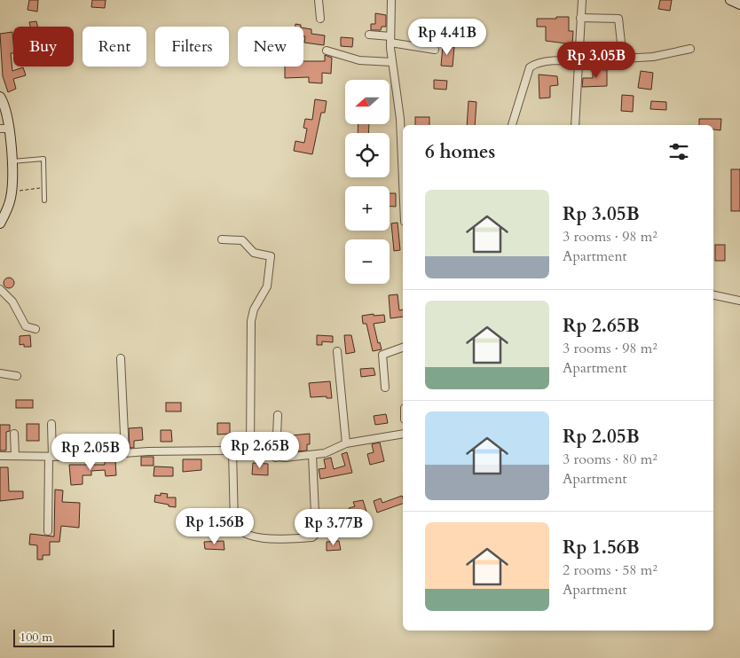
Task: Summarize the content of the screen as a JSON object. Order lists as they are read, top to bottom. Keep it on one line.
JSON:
{"scale_bar":"100 m","north":"left","page":{"price":["Rp 4.41B","Rp 3.05B","Rp 2.65B","Rp 2.05B","Rp 1.56B","Rp 3.77B"],"chip":["Buy","Rent","Filters","New"],"map_buttons":["+","−"],"heading":"6 homes","list":[{"name":"Rp 3.05B","note":"3 rooms · 98 m² · Apartment"},{"name":"Rp 2.65B","note":"3 rooms · 98 m² · Apartment"},{"name":"Rp 2.05B","note":"3 rooms · 80 m² · Apartment"},{"name":"Rp 1.56B","note":"2 rooms · 58 m² · Apartment"}],"scale":"100 m"}}
